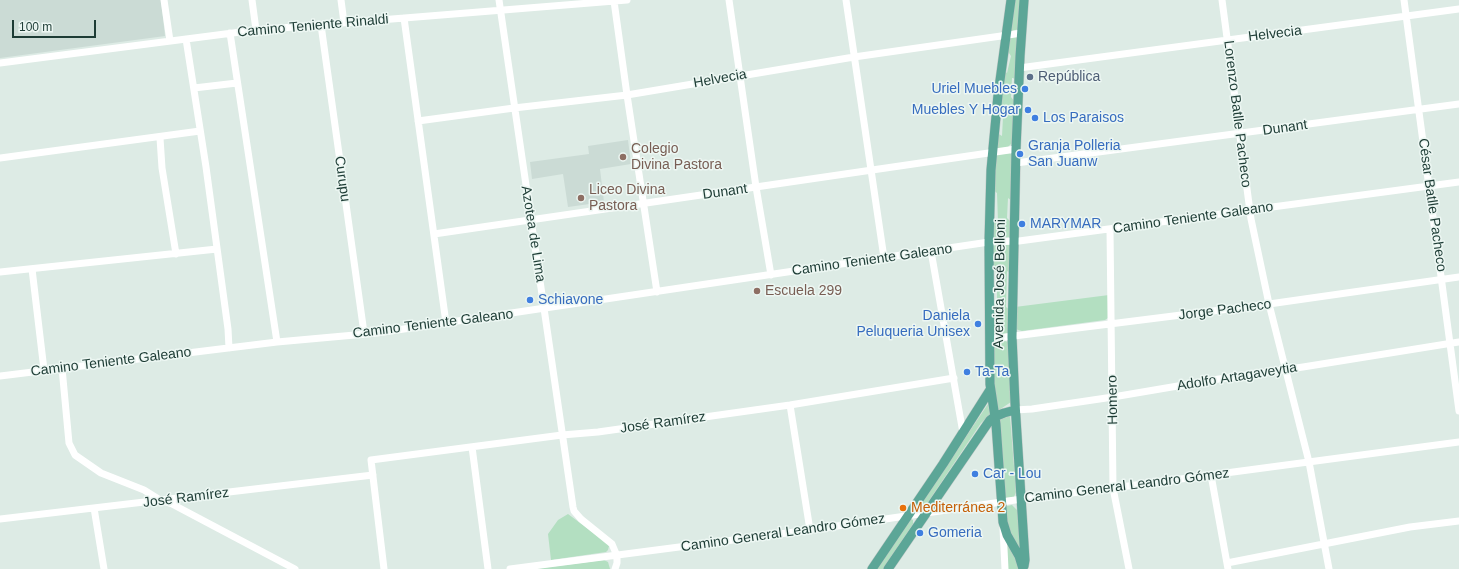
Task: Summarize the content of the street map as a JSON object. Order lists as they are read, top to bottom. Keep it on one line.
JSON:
{"streets":{"main road":["Avenida José Belloni"],"street":["Camino Teniente Rinaldi","Helvecia","Lorenzo Batlle Pacheco","Dunant","Curupu","César Batlle Pacheco","Camino Teniente Galeano","Azotea de Lima","Jorge Pacheco","Adolfo Artagaveytia","Homero","José Ramírez","Camino General Leandro Gómez"]},"crossings":[["Camino Teniente Rinaldi","Curupu"],["Camino Teniente Rinaldi","Azotea de Lima"],["Helvecia","Lorenzo Batlle Pacheco"],["Helvecia","César Batlle Pacheco"],["Helvecia","Azotea de Lima"],["Helvecia","Avenida José Belloni"],["Lorenzo Batlle Pacheco","Dunant"],["Lorenzo Batlle Pacheco","Camino Teniente Galeano"],["Lorenzo Batlle Pacheco","Jorge Pacheco"],["Lorenzo Batlle Pacheco","Adolfo Artagaveytia"],["Lorenzo Batlle Pacheco","Camino General Leandro Gómez"],["Dunant","César Batlle Pacheco"],["Dunant","Azotea de Lima"],["Dunant","Avenida José Belloni"],["Curupu","Camino Teniente Galeano"],["César Batlle Pacheco","Camino Teniente Galeano"],["César Batlle Pacheco","Jorge Pacheco"],["César Batlle Pacheco","Adolfo Artagaveytia"],["Camino Teniente Galeano","Azotea de Lima"],["Camino Teniente Galeano","Avenida José Belloni"],["Camino Teniente Galeano","Homero"],["Azotea de Lima","José Ramírez"],["Azotea de Lima","Camino General Leandro Gómez"],["Avenida José Belloni","Jorge Pacheco"],["Avenida José Belloni","Adolfo Artagaveytia"],["Avenida José Belloni","Camino General Leandro Gómez"],["Jorge Pacheco","Homero"],["Adolfo Artagaveytia","Homero"],["Homero","Camino General Leandro Gómez"]],"places":["República","Uriel Muebles","Muebles Y Hogar","Los Paraisos","Granja Polleria San Juanw","Colegio Divina Pastora","Liceo Divina Pastora","MARYMAR","Escuela 299","Schiavone","Daniela Peluqueria Unisex","Ta-Ta","Car - Lou","Mediterránea 2","Gomeria"],"scale_bar":"100 m"}
